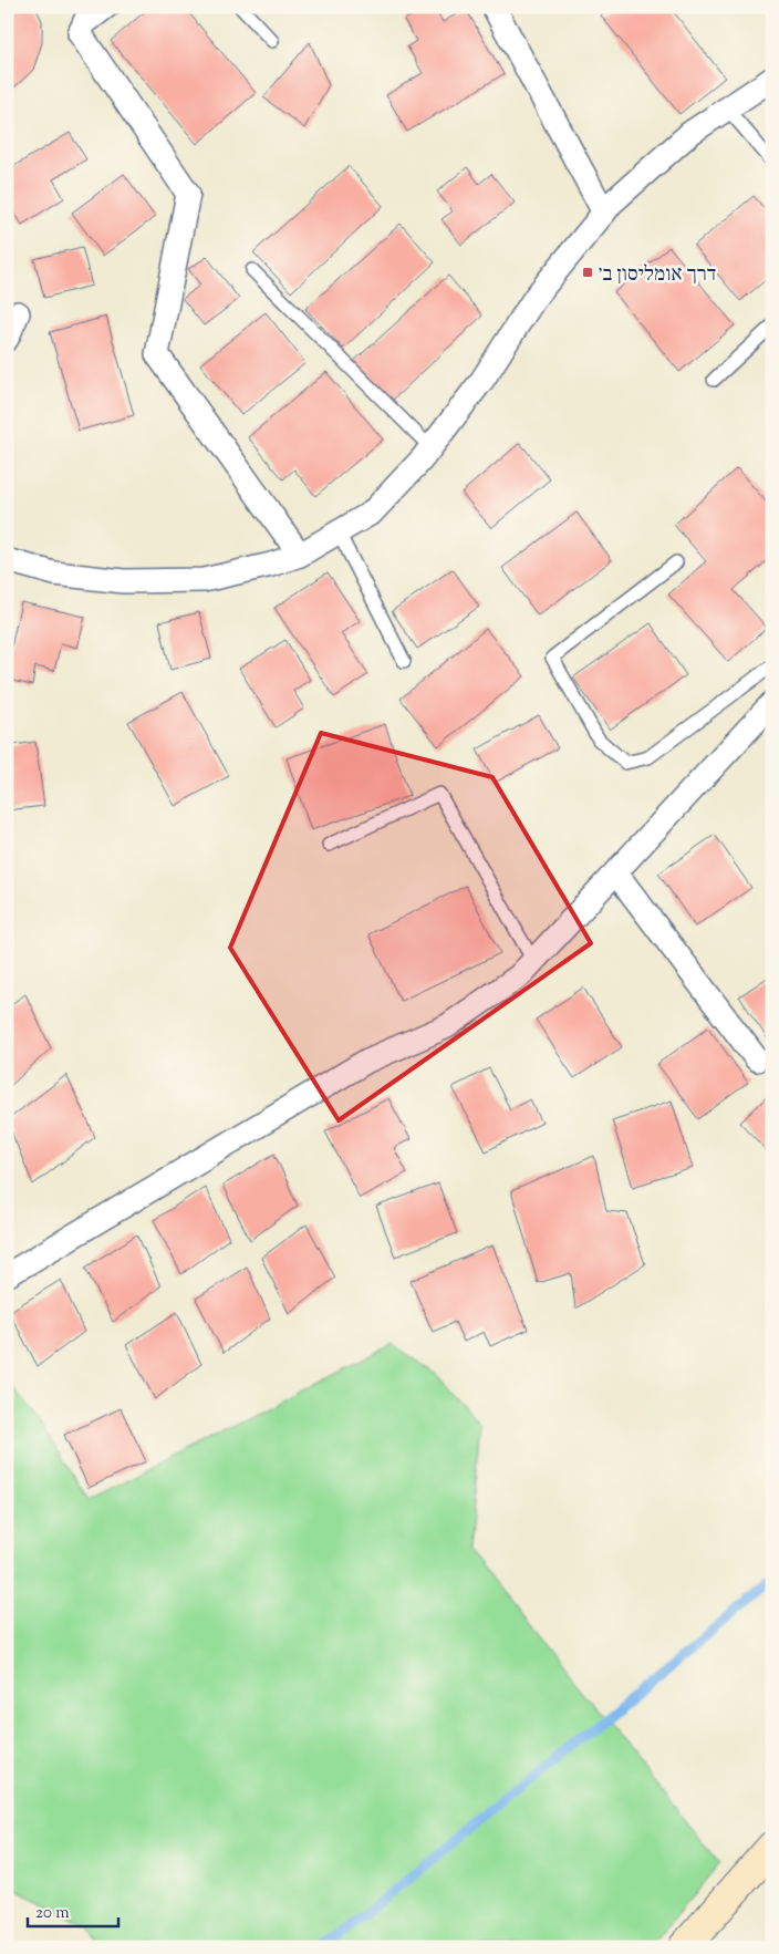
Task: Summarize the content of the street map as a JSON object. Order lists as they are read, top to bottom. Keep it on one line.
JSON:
{"places":{"transit":["דרך אומליסון ב׳"]},"scale_bar":"20 m"}
